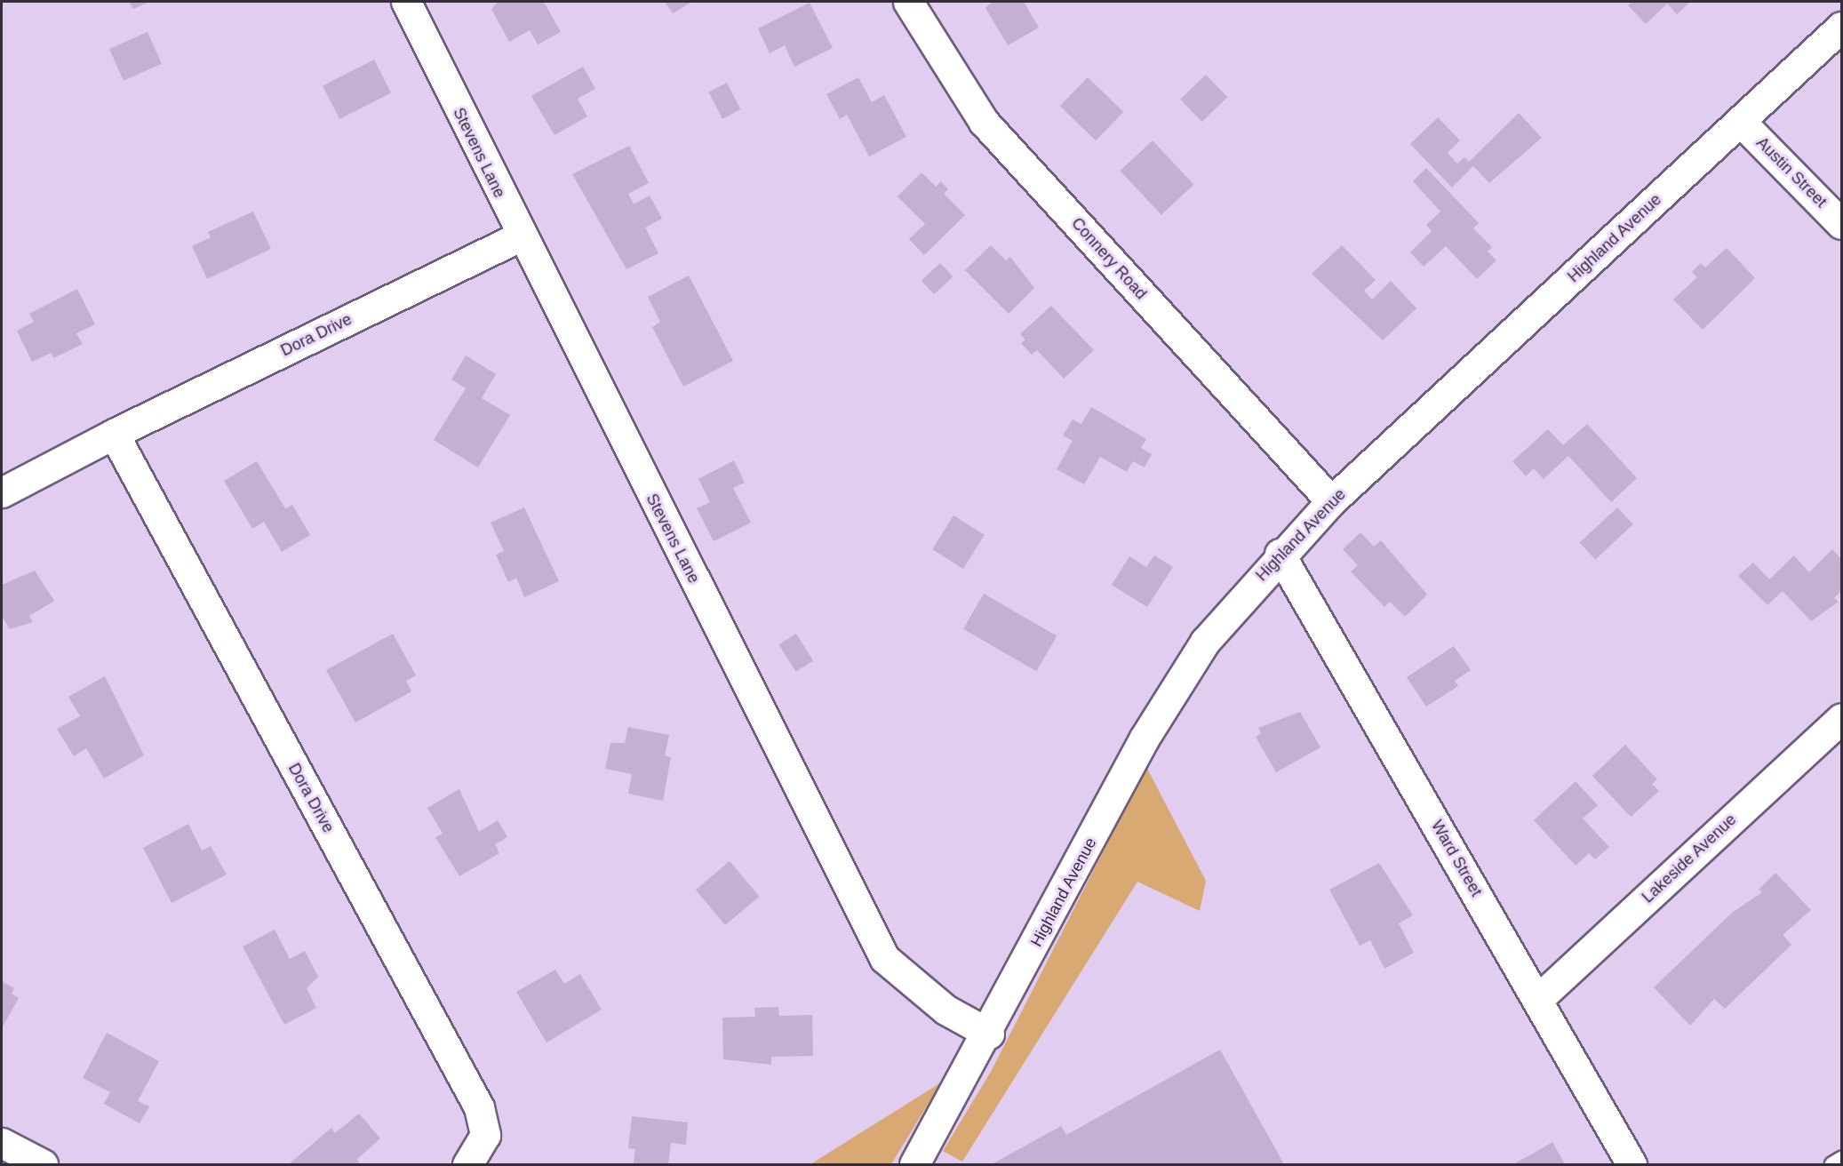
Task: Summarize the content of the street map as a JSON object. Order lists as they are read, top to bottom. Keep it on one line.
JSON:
{"streets":{"street":["Stevens Lane","Austin Street","Highland Avenue","Connery Road","Dora Drive","Ward Street","Lakeside Avenue"]},"crossings":[["Stevens Lane","Highland Avenue"],["Stevens Lane","Dora Drive"],["Austin Street","Highland Avenue"],["Highland Avenue","Connery Road"],["Highland Avenue","Ward Street"],["Ward Street","Lakeside Avenue"]]}
